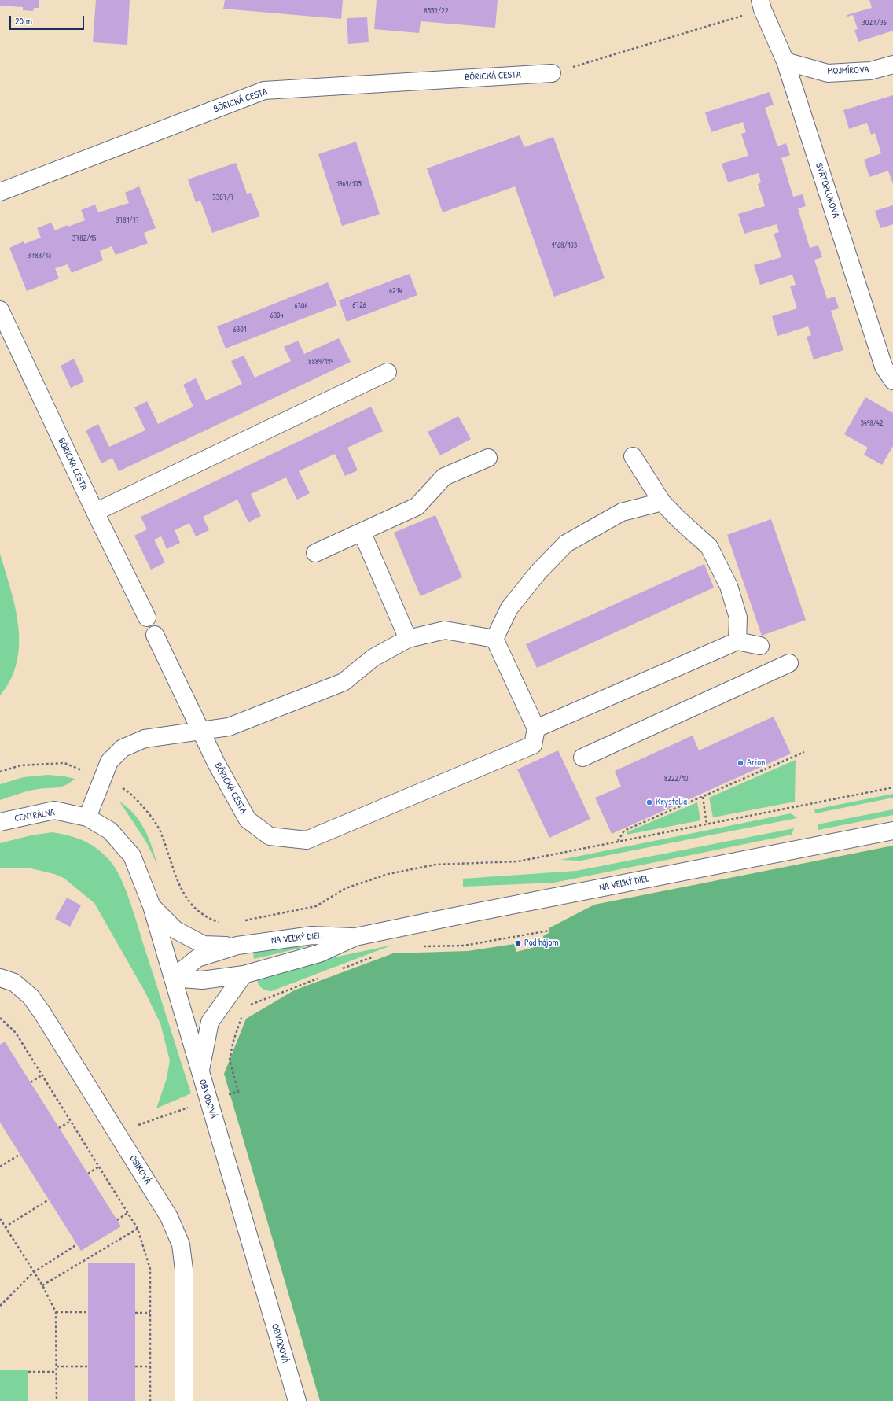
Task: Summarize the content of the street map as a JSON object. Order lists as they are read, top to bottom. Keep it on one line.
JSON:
{"streets":{"street":["MOJMÍROVA","BÔRICKÁ CESTA","SVÄTOPLUKOVA","CENTRÁLNA","NA VEĽKÝ DIEL","OBVODOVÁ","OSIKOVÁ"]},"crossings":[["MOJMÍROVA","SVÄTOPLUKOVA"],["CENTRÁLNA","OBVODOVÁ"],["NA VEĽKÝ DIEL","OBVODOVÁ"]],"places":["Arion","Krystalia","Pod hájom"],"house_numbers":["8557/22","3027/36","1969/105","3307/7","3781/17","3782/15","1968/103","3783/13","6214","6726","6306","6304","6301","8889/119","3498/42","8222/10"],"scale_bar":"20 m"}
